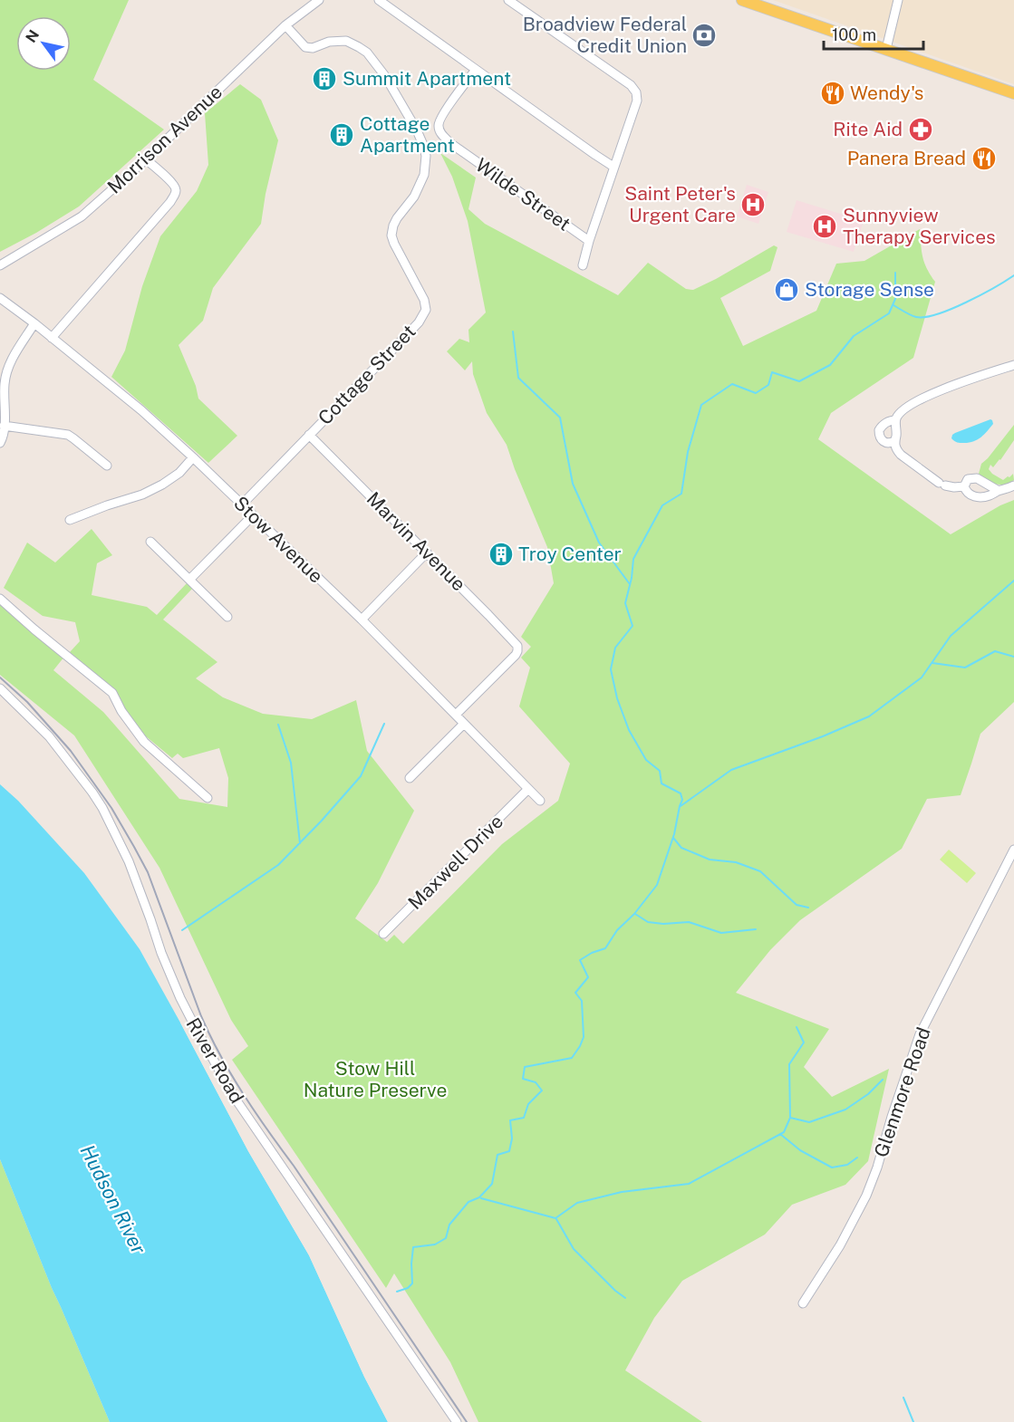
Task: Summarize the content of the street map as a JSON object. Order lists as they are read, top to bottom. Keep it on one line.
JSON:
{"streets":{"street":["Morrison Avenue","Wilde Street","Cottage Street","Stow Avenue","Marvin Avenue","Maxwell Drive","River Road","Glenmore Road"]},"crossings":[["Morrison Avenue","Cottage Street"],["Cottage Street","Stow Avenue"],["Cottage Street","Marvin Avenue"],["Stow Avenue","Marvin Avenue"],["Stow Avenue","Maxwell Drive"]],"water":["Hudson River"],"parks":["Stow Hill Nature Preserve"],"places":{"bank":["Broadview Federal Credit Union"],"building":["Summit Apartment","Cottage Apartment","Troy Center"],"restaurant":["Wendy's","Panera Bread"],"pharmacy":["Rite Aid"],"hospital":["Saint Peter's Urgent Care","Sunnyview Therapy Services"],"shop":["Storage Sense"]},"scale_bar":"100 m","north":"top left"}
